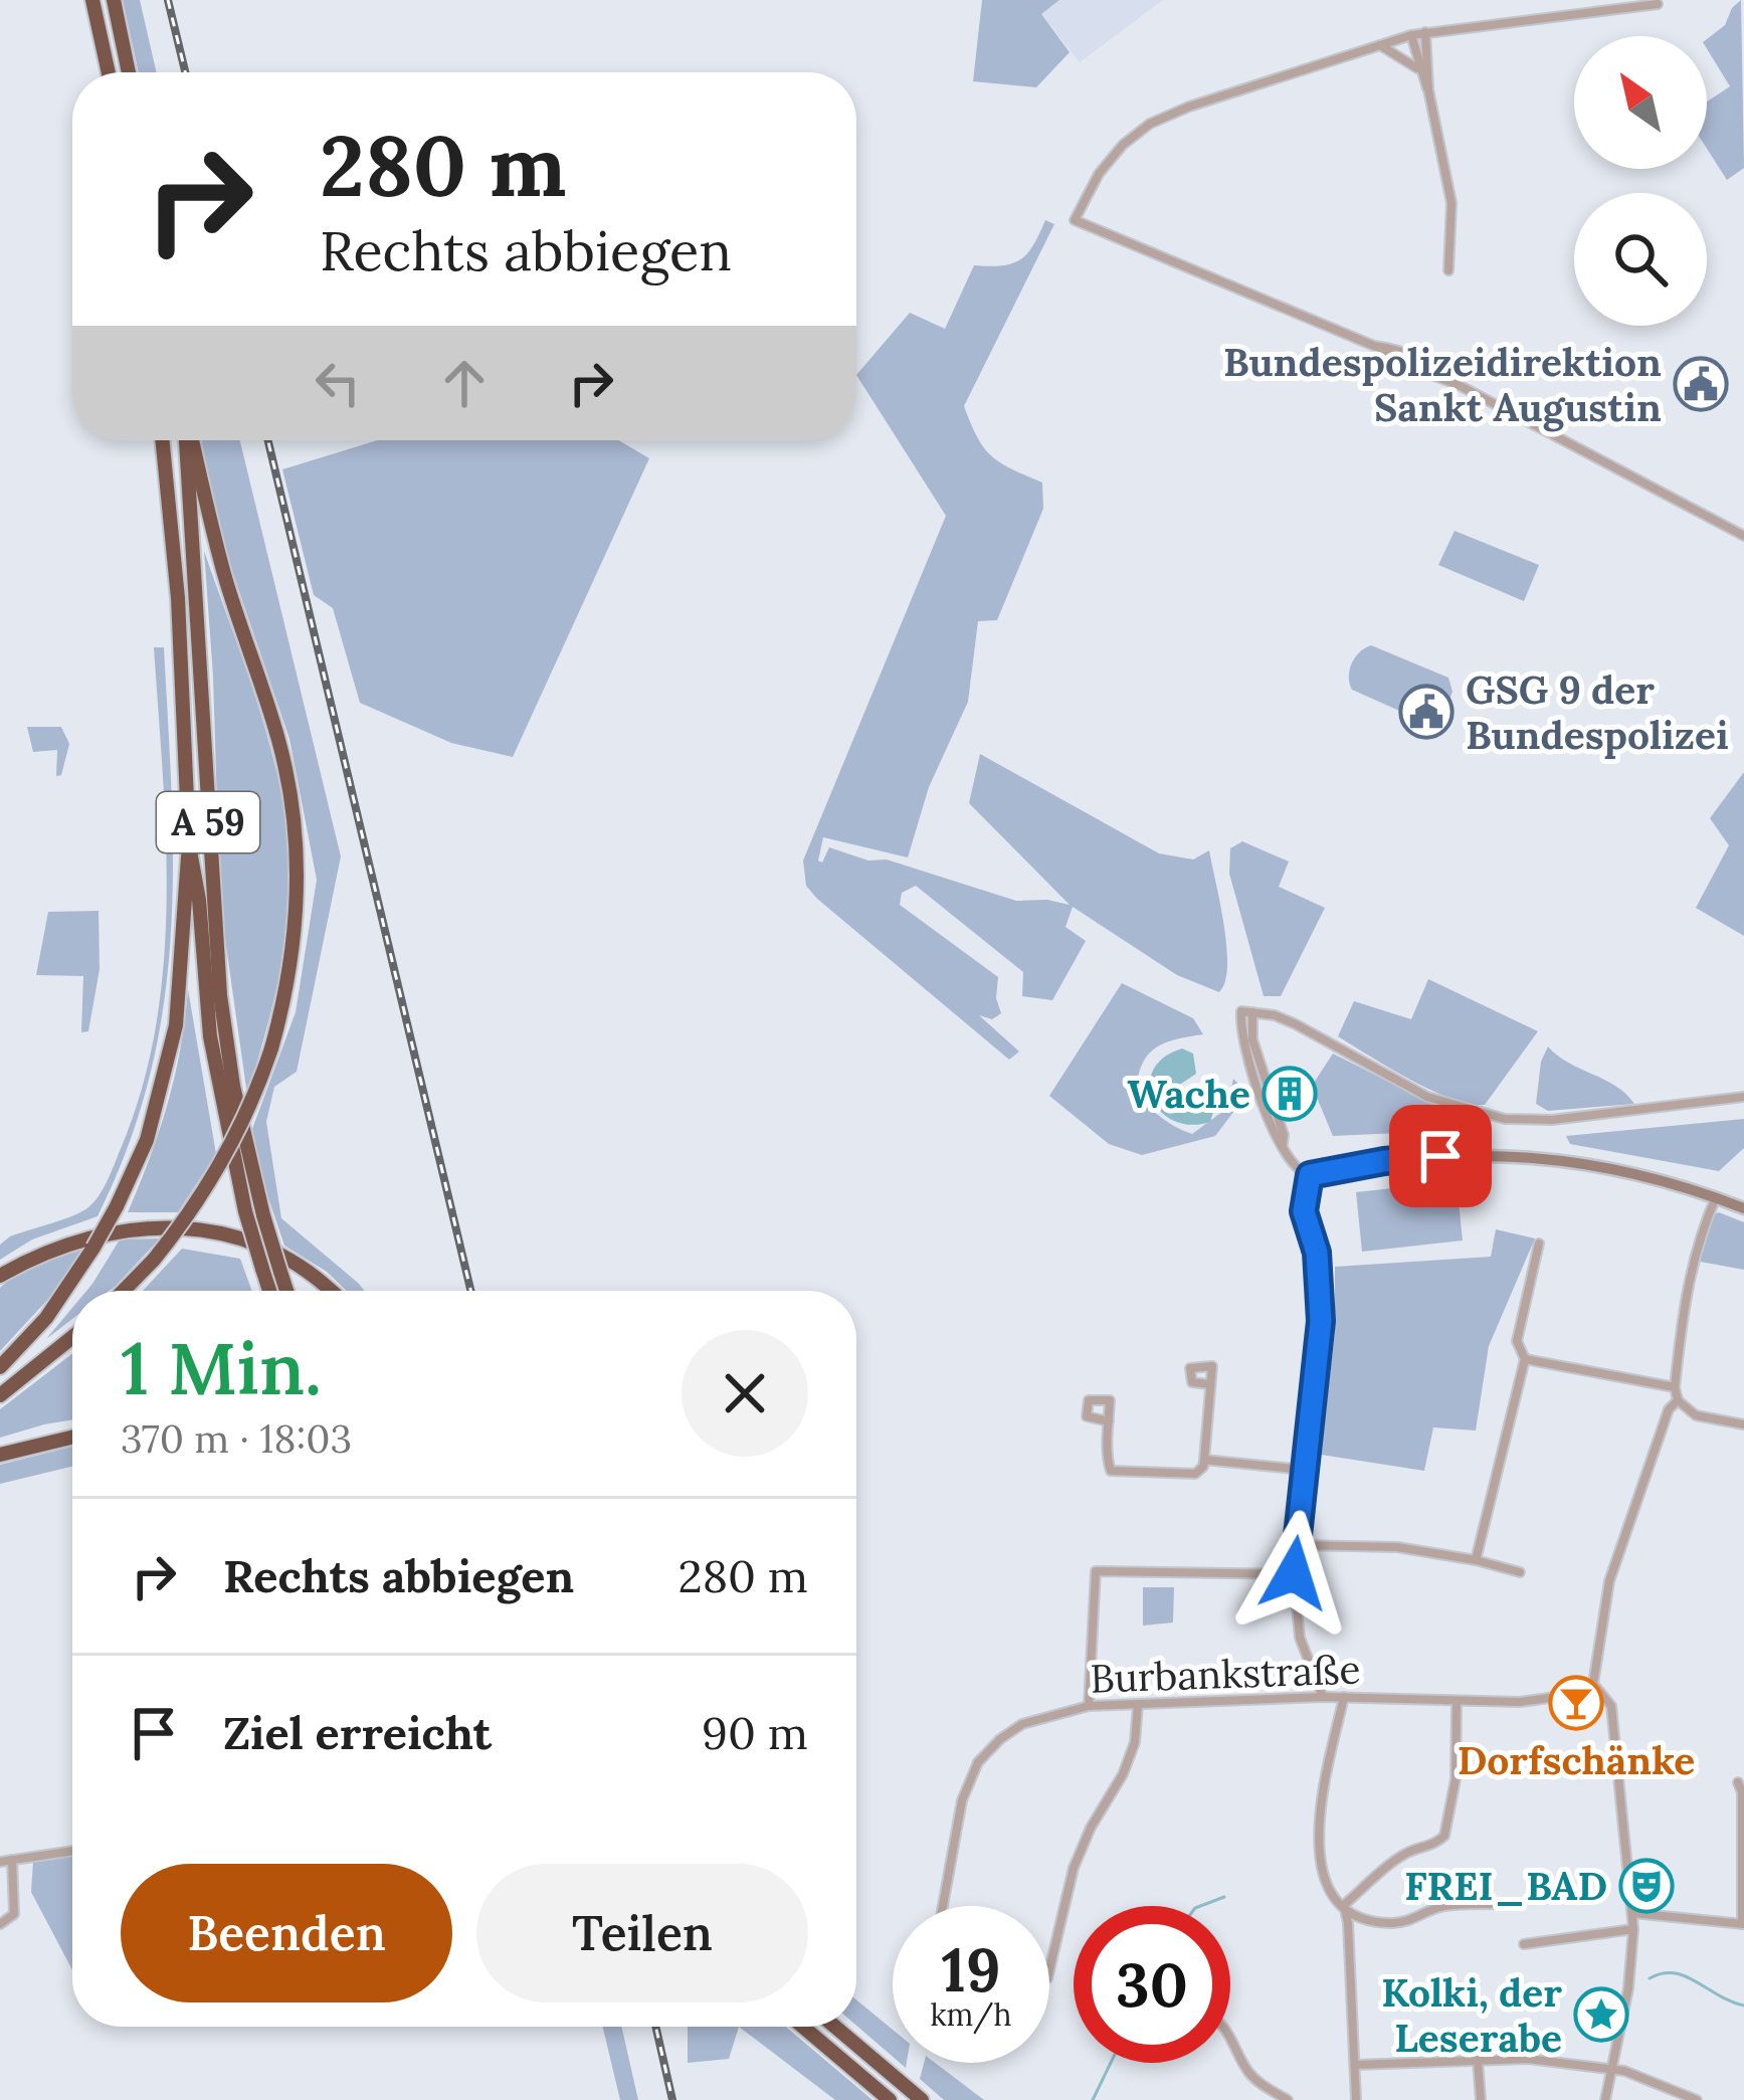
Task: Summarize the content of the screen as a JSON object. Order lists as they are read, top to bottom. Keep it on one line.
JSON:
{"streets":{"highway":["A 59"],"street":["Burbankstraße"]},"places":{"public building":["Bundespolizeidirektion Sankt Augustin","GSG 9 der Bundespolizei"],"building":["Wache"],"bar":["Dorfschänke"],"theatre":["FREI_BAD"],"place":["Kolki, der Leserabe"]},"north":"top left","page":{"turn":["280 m","Rechts abbiegen"],"heading":["1 Min.","370 m · 18:03"],"list":[{"name":"Rechts abbiegen","value":"280 m"},{"name":"Ziel erreicht","value":"90 m"}],"buttons":["Beenden","Teilen"],"speed":"19 km/h","limit":"30"}}
